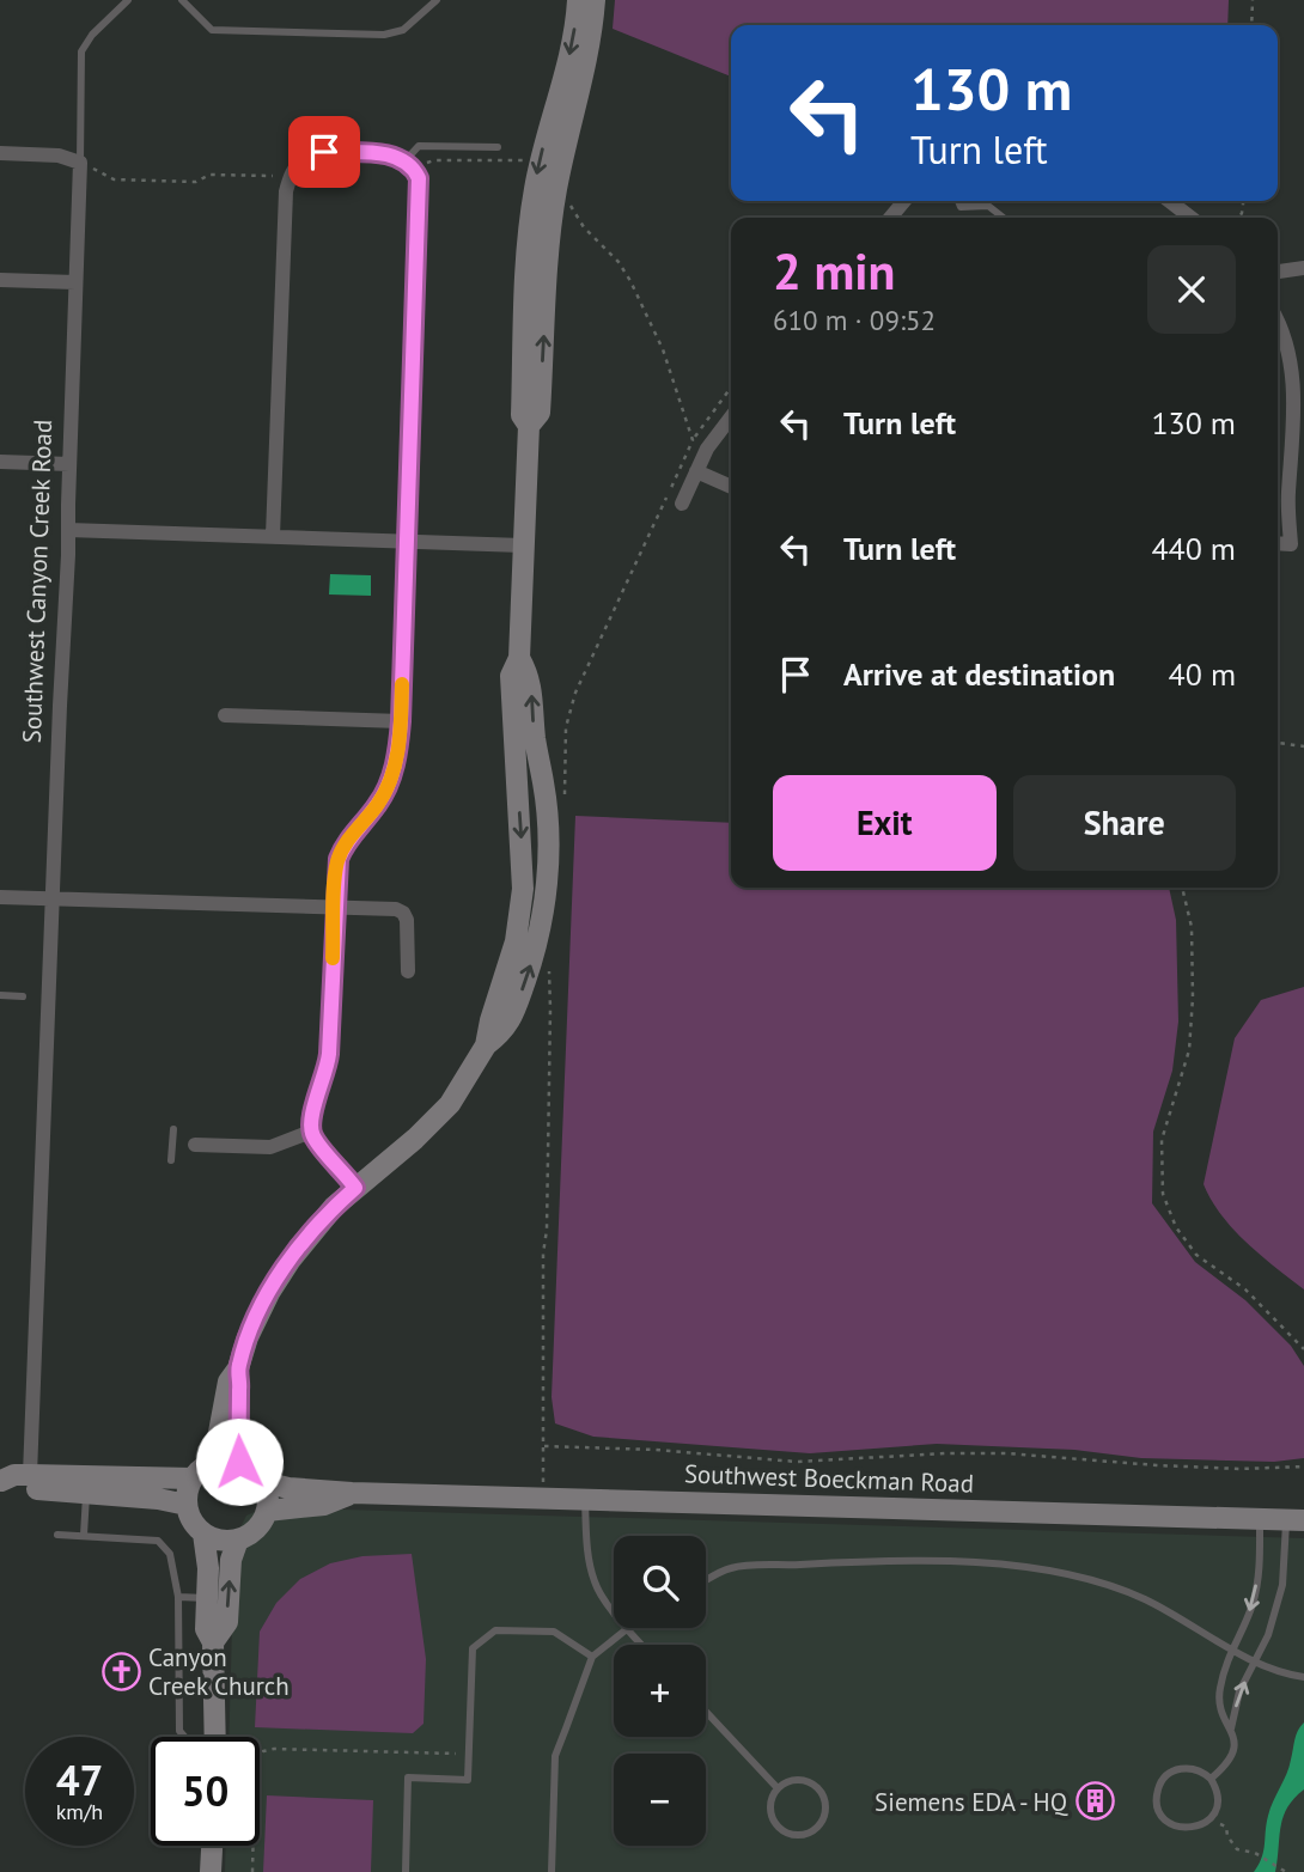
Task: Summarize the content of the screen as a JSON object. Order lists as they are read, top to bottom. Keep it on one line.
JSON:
{"streets":{"main road":["Southwest Boeckman Road"],"street":["Southwest Canyon Creek Road"]},"places":{"church":["Canyon Creek Church"],"building":["Siemens EDA - HQ"]},"page":{"turn":["130 m","Turn left"],"heading":["2 min","610 m · 09:52"],"list":[{"name":"Turn left","value":"130 m"},{"name":"Turn left","value":"440 m"},{"name":"Arrive at destination","value":"40 m"}],"buttons":["Exit","Share"],"map_buttons":["+","−"],"speed":"47 km/h","limit":"50"}}
